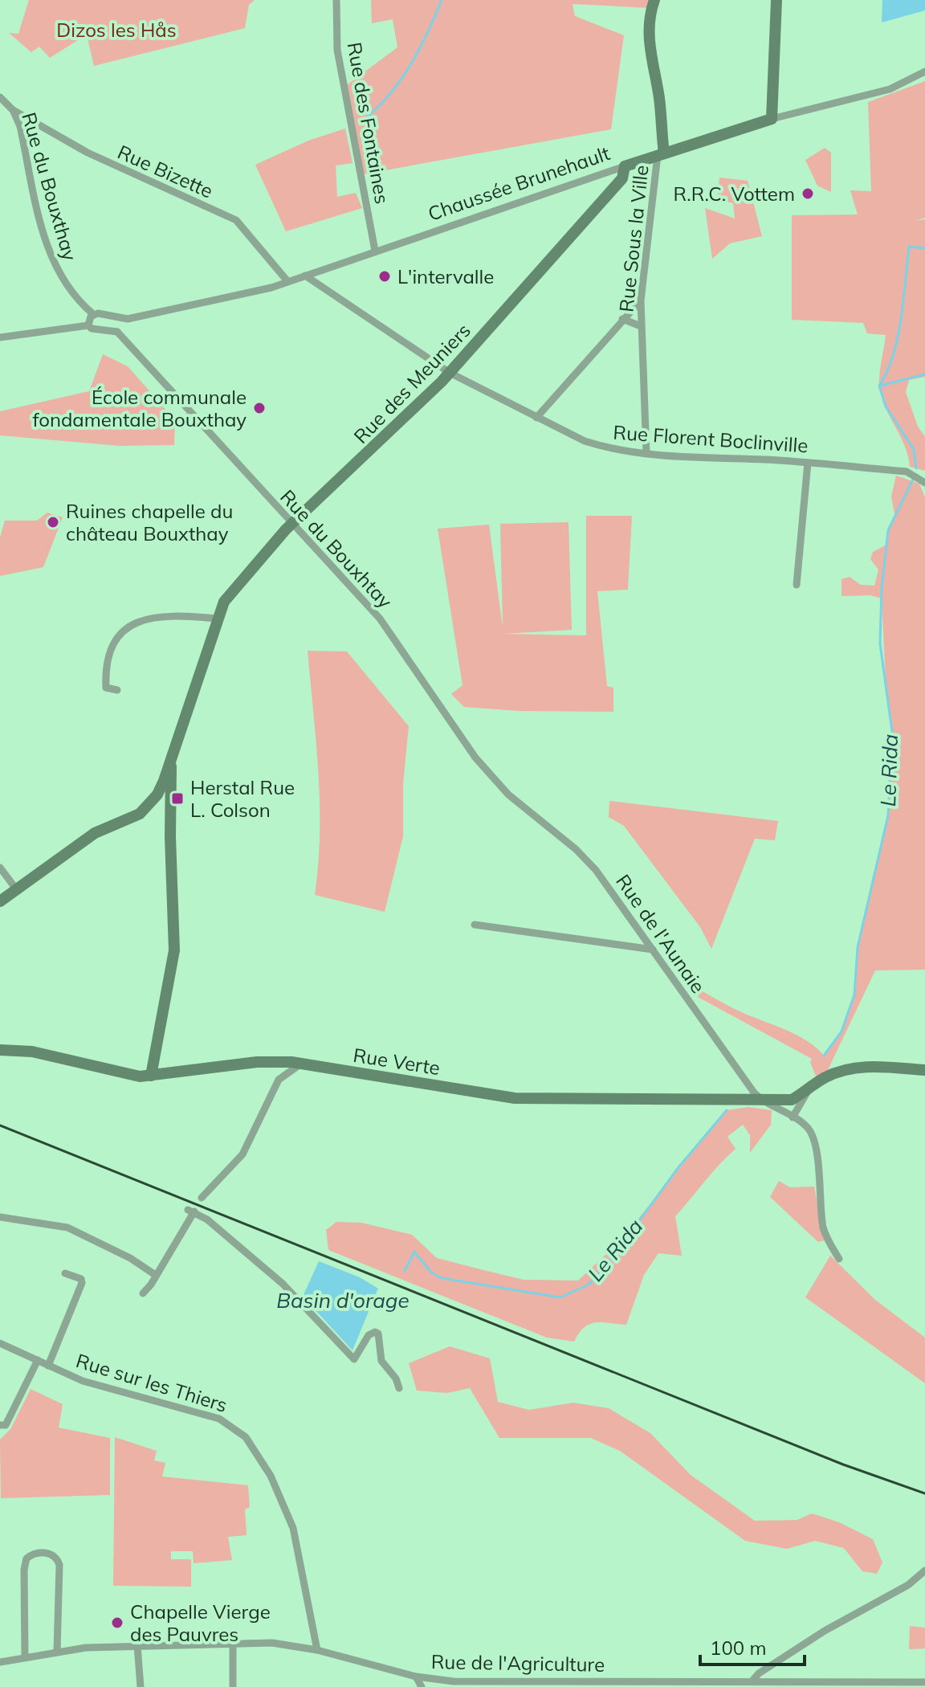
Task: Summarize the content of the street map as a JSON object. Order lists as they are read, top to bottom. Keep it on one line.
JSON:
{"streets":{"street":["Rue des Fontaines","Rue Bizette","Chaussée Brunehault","Rue du Bouxthay","Rue Sous la Ville","Rue des Meuniers","Rue Florent Boclinville","Rue du Bouxhtay","Rue de l'Aunaie","Rue Verte","Rue sur les Thiers","Rue de l'Agriculture"]},"crossings":[["Rue des Fontaines","Chaussée Brunehault"],["Rue Bizette","Chaussée Brunehault"],["Rue Bizette","Rue du Bouxthay"],["Chaussée Brunehault","Rue du Bouxthay"],["Chaussée Brunehault","Rue Sous la Ville"],["Chaussée Brunehault","Rue des Meuniers"],["Chaussée Brunehault","Rue Florent Boclinville"],["Rue Sous la Ville","Rue Florent Boclinville"],["Rue des Meuniers","Rue Florent Boclinville"],["Rue des Meuniers","Rue du Bouxhtay"],["Rue du Bouxhtay","Rue de l'Aunaie"],["Rue de l'Aunaie","Rue Verte"],["Rue sur les Thiers","Rue de l'Agriculture"]],"water":["Le Rida","Basin d'orage"],"parks":["Dizos les Hås"],"places":{"other":["R.R.C. Vottem","L'intervalle","École communale fondamentale Bouxthay","Ruines chapelle du château Bouxthay","Chapelle Vierge des Pauvres"],"transit":["Herstal Rue L. Colson"]},"scale_bar":"100 m"}
